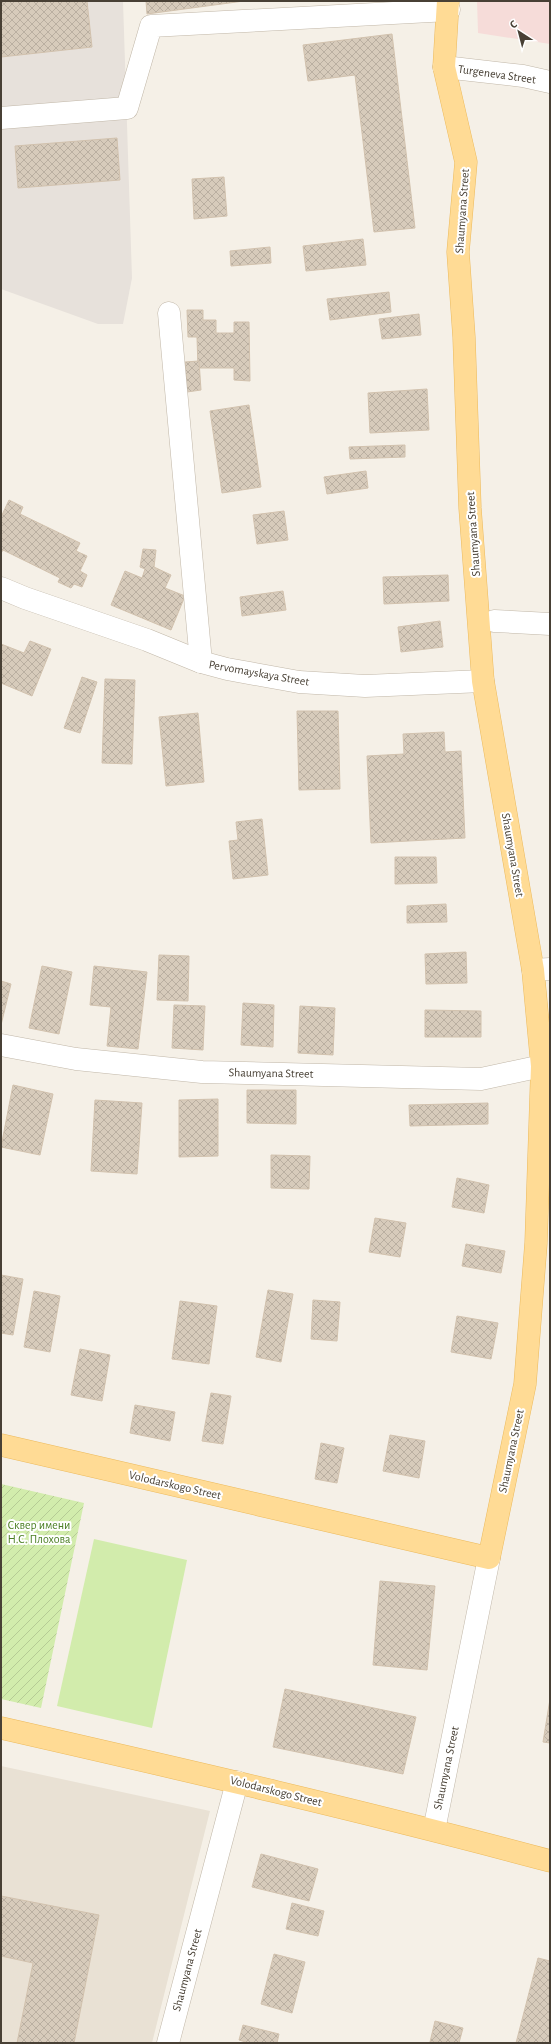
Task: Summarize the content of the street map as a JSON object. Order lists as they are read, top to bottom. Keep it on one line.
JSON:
{"streets":{"main road":["Shaumyana Street","Volodarskogo Street"],"street":["Turgeneva Street","Pervomayskaya Street"]},"crossings":[["Turgeneva Street","Shaumyana Street"],["Shaumyana Street","Pervomayskaya Street"],["Shaumyana Street","Volodarskogo Street"]],"parks":["Сквер имени Н.С. Плохова"],"north":"top left"}
